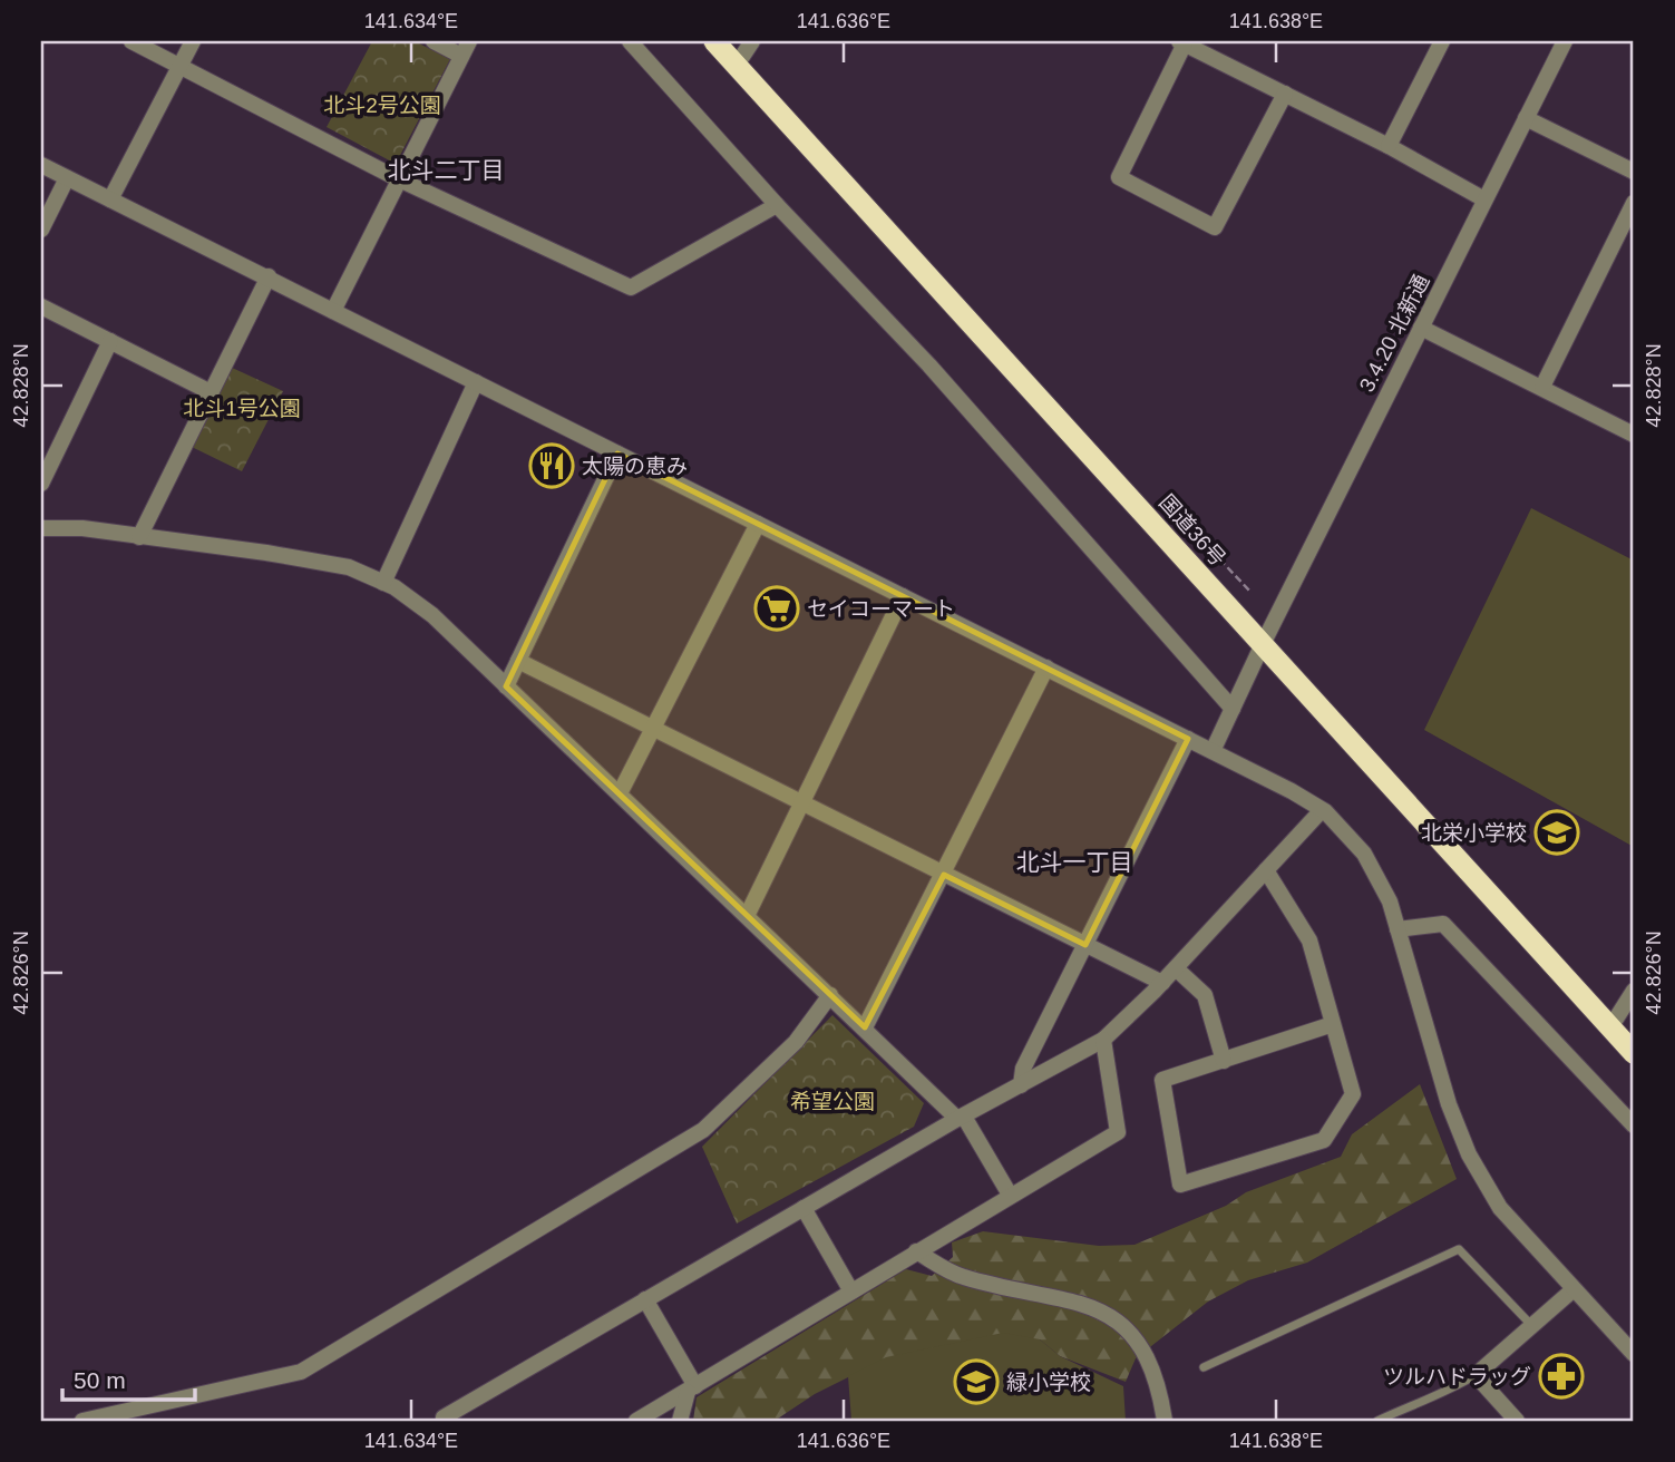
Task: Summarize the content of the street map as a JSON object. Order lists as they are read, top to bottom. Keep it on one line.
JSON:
{"streets":{"highway":["国道36号"],"street":["3.4.20 北新通"]},"crossings":[["3.4.20 北新通","国道36号"]],"districts":["北斗二丁目","北斗一丁目"],"parks":["北斗2号公園","北斗1号公園","希望公園"],"places":{"restaurant":["太陽の恵み"],"supermarket":["セイコーマート"],"school or university":["北栄小学校","緑小学校"],"pharmacy":["ツルハドラッグ"]},"scale_bar":"50 m","coordinates":["141.634°E","141.636°E","141.638°E","42.828°N","42.826°N"]}
